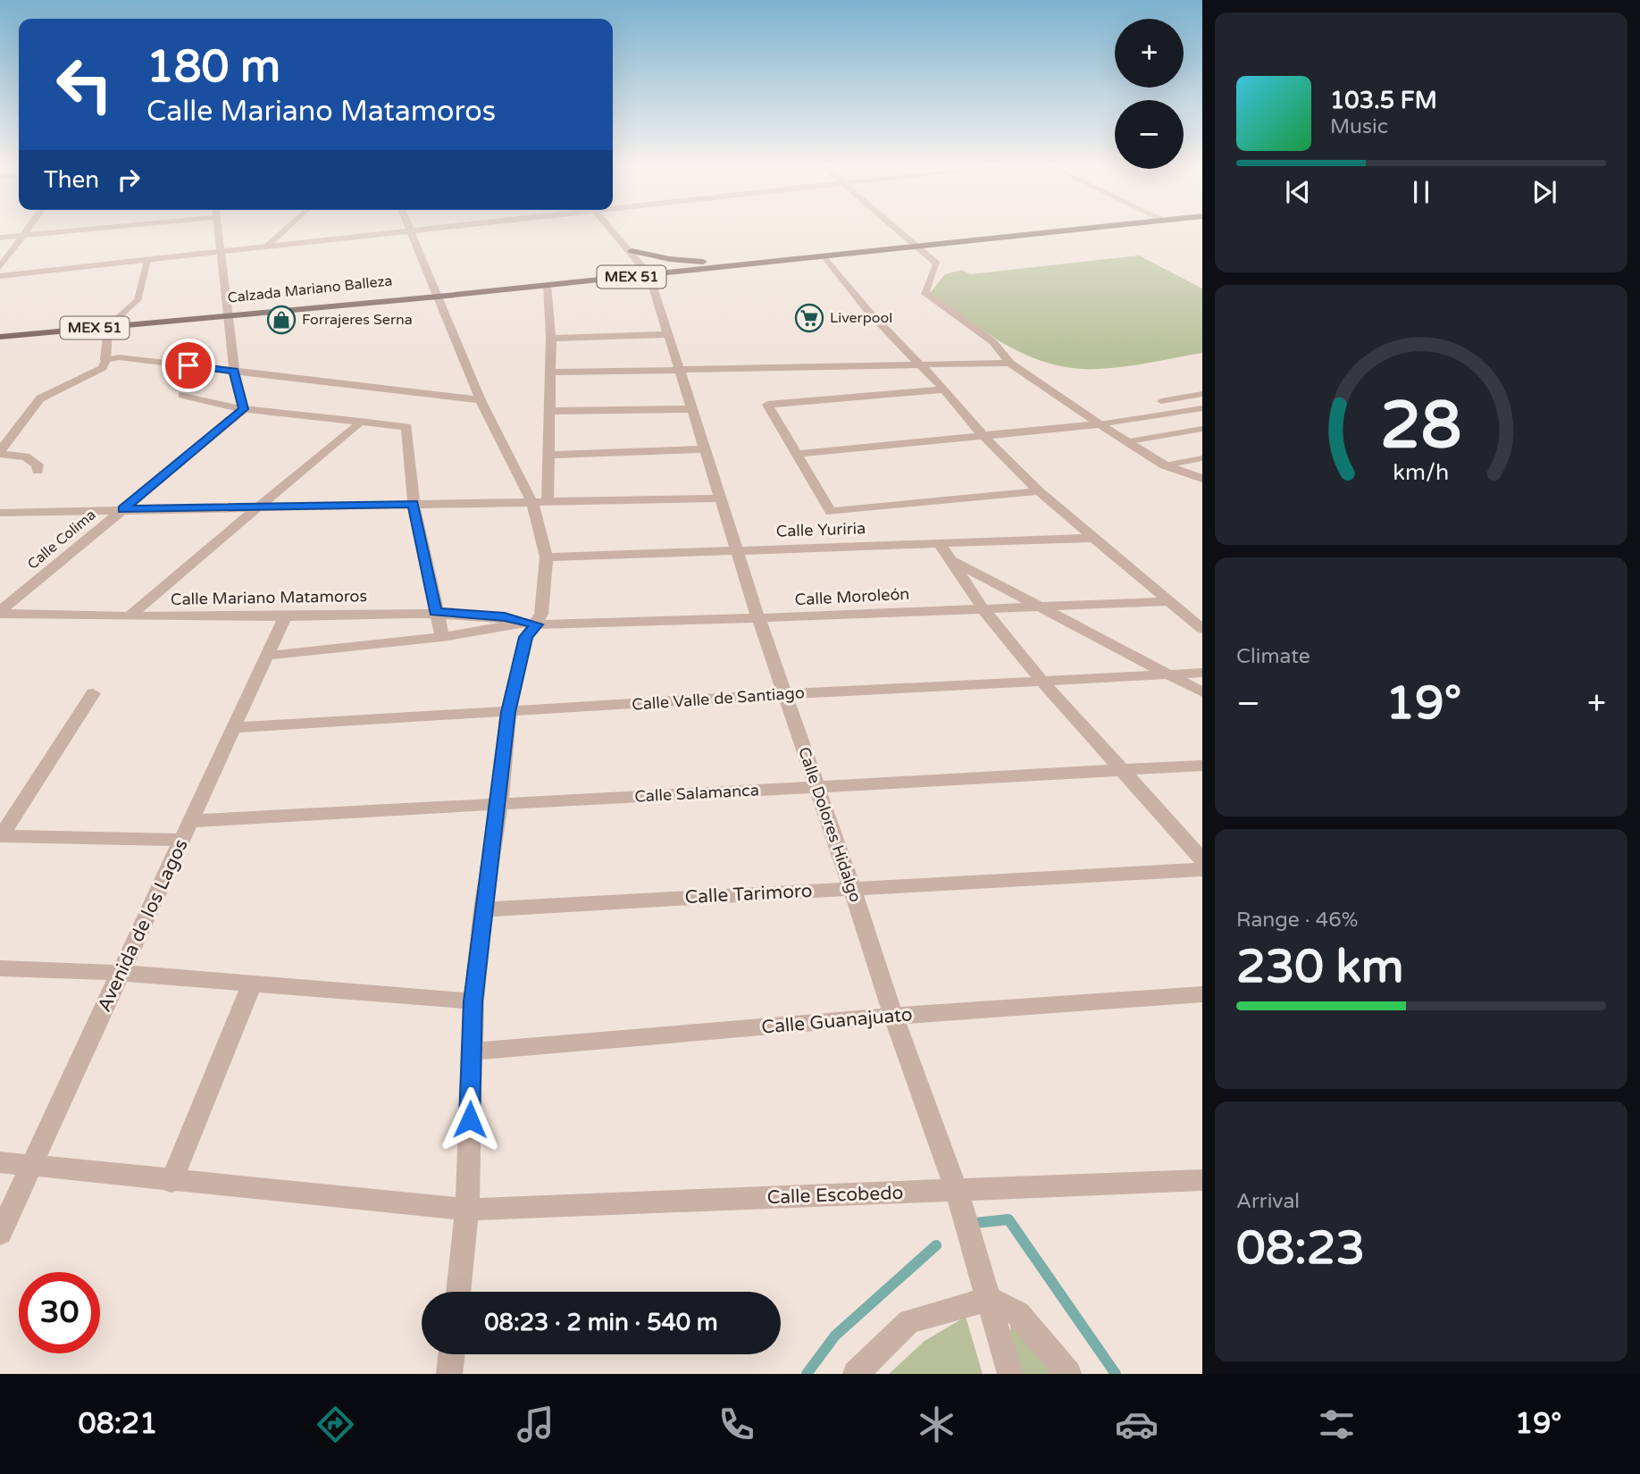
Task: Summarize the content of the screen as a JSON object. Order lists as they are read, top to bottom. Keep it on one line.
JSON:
{"streets":{"main road":["MEX 51","Calzada Mariano Balleza"],"street":["Calle Yuriria","Calle Colima","Calle Moroleón","Calle Mariano Matamoros","Calle Valle de Santiago","Calle Salamanca","Calle Dolores Hidalgo","Calle Tarimoro","Avenida de los Lagos","Calle Guanajuato","Calle Escobedo"]},"crossings":[["MEX 51","Calzada Mariano Balleza"],["MEX 51","Calle Dolores Hidalgo"],["Calle Yuriria","Calle Dolores Hidalgo"],["Calle Colima","Calle Mariano Matamoros"],["Calle Moroleón","Calle Mariano Matamoros"],["Calle Moroleón","Calle Dolores Hidalgo"],["Calle Mariano Matamoros","Avenida de los Lagos"],["Calle Valle de Santiago","Calle Dolores Hidalgo"],["Calle Valle de Santiago","Avenida de los Lagos"],["Calle Salamanca","Calle Dolores Hidalgo"],["Calle Salamanca","Avenida de los Lagos"],["Calle Dolores Hidalgo","Calle Tarimoro"],["Calle Dolores Hidalgo","Calle Guanajuato"],["Calle Dolores Hidalgo","Calle Escobedo"],["Avenida de los Lagos","Calle Escobedo"]],"places":{"supermarket":["Liverpool"],"shop":["Forrajeres Serna"]},"page":{"map_buttons":["+","−"],"turn":["180 m","Calle Mariano Matamoros"],"song":["103.5 FM","Music"],"then":"Then","tile":["Climate",["Range · 46%","230 km"],["Arrival","08:23"]],"heat":["−","19°","+"],"limit":"30","trip":"08:23 · 2 min · 540 m","tabs":["08:21","19°"],"gauge":["28","km/h"]}}
